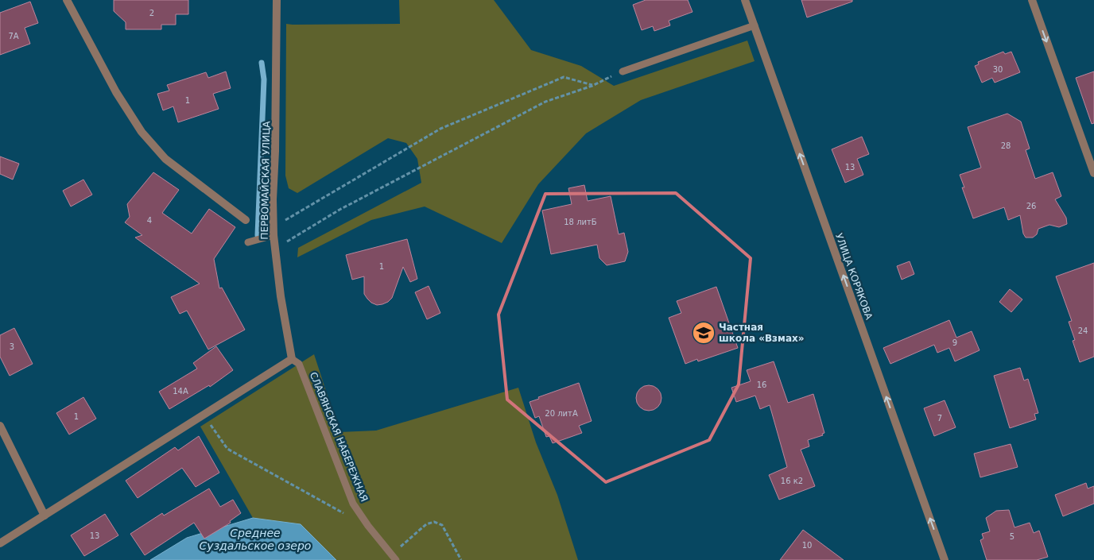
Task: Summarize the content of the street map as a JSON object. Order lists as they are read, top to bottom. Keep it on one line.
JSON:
{"streets":{"street":["ПЕРВОМАЙСКАЯ УЛИЦА","УЛИЦА КОРЯКОВА"],"lane":["СЛАВЯНСКАЯ НАБЕРЕЖНАЯ"]},"crossings":[["ПЕРВОМАЙСКАЯ УЛИЦА","СЛАВЯНСКАЯ НАБЕРЕЖНАЯ"]],"one_way":["УЛИЦА КОРЯКОВА"],"water":["Среднее Суздальское озеро"],"places":{"school or university":["Частная школа «Взмах»"]},"house_numbers":["2","7А","30","1","28","13","26","4","18 литБ","1","24","9","3","16","14А","20 литА","1","7","16 к2","13","5","10"]}
